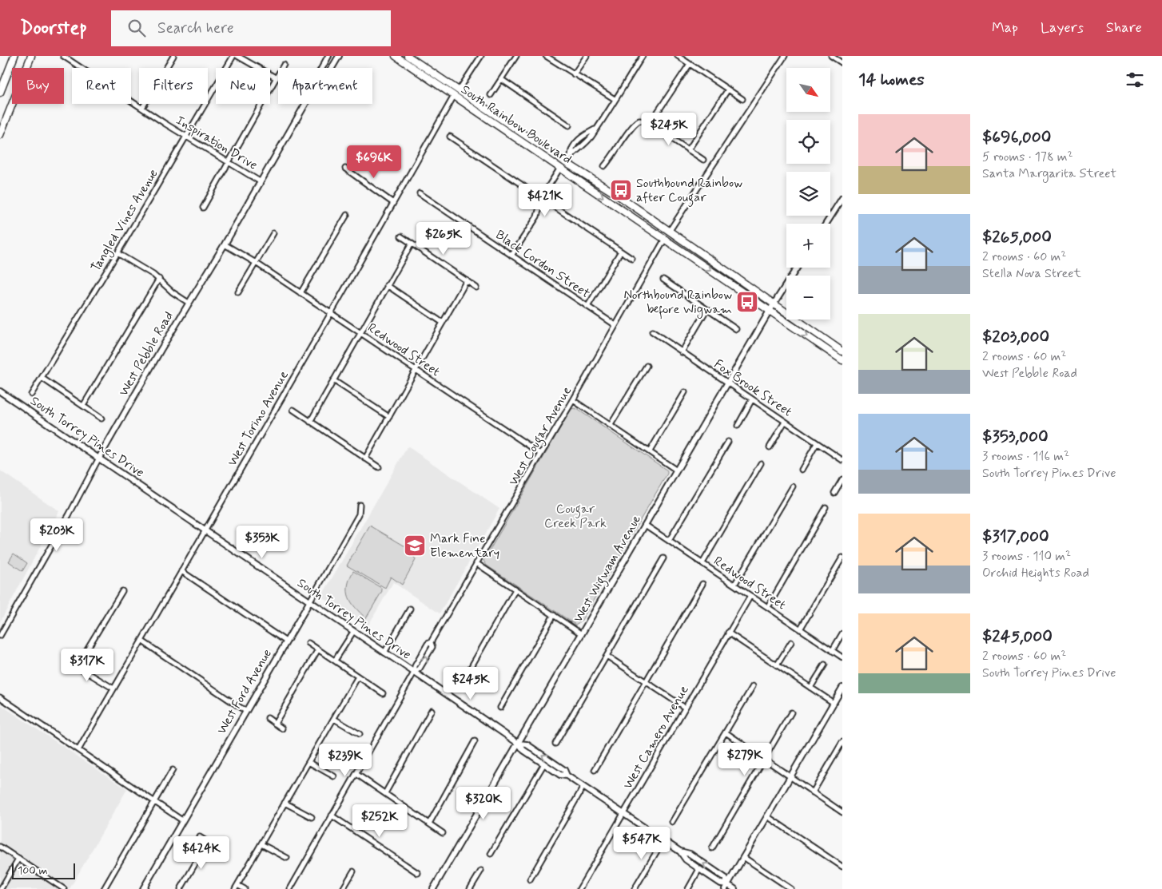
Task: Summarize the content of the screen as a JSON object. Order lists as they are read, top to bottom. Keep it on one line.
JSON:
{"streets":{"main road":["South Rainbow Boulevard"],"street":["Inspiration Drive","Tangled Vines Avenue","Black Cordon Street","Redwood Street","West Pebble Road","Fox Brook Street","West Torino Avenue","West Cougar Avenue","South Torrey Pines Drive","West Wigwam Avenue","West Ford Avenue","West Camero Avenue"]},"crossings":[["South Rainbow Boulevard","West Torino Avenue"],["South Rainbow Boulevard","West Cougar Avenue"],["South Rainbow Boulevard","West Wigwam Avenue"],["Inspiration Drive","Tangled Vines Avenue"],["Inspiration Drive","West Pebble Road"],["Black Cordon Street","West Cougar Avenue"],["Redwood Street","West Pebble Road"],["Redwood Street","West Torino Avenue"],["Redwood Street","West Cougar Avenue"],["Redwood Street","West Wigwam Avenue"],["Redwood Street","West Camero Avenue"],["West Pebble Road","South Torrey Pines Drive"],["Fox Brook Street","West Wigwam Avenue"],["West Torino Avenue","South Torrey Pines Drive"],["West Cougar Avenue","South Torrey Pines Drive"],["South Torrey Pines Drive","West Wigwam Avenue"],["South Torrey Pines Drive","West Ford Avenue"],["South Torrey Pines Drive","West Camero Avenue"]],"parks":["Cougar Creek Park"],"places":{"bus stop":["Southbound Rainbow after Cougar","Northbound Rainbow before Wigwam"],"school or university":["Mark Fine Elementary"]},"scale_bar":"100 m","north":"bottom right","page":{"header":"Doorstep","search":"Search here","nav":["Map","Layers","Share"],"heading":"14 homes","map_buttons":["+","−"],"chip":["Buy","Rent","Filters","New","Apartment"],"list":[{"name":"$696,000","note":"5 rooms · 178 m² · Santa Margarita Street"},{"name":"$265,000","note":"2 rooms · 60 m² · Stella Nova Street"},{"name":"$203,000","note":"2 rooms · 60 m² · West Pebble Road"},{"name":"$353,000","note":"3 rooms · 116 m² · South Torrey Pines Drive"},{"name":"$317,000","note":"3 rooms · 110 m² · Orchid Heights Road"},{"name":"$245,000","note":"2 rooms · 60 m² · South Torrey Pines Drive"}],"price":["$245K","$696K","$421K","$265K","$203K","$353K","$317K","$245K","$279K","$239K","$320K","$252K","$547K","$424K"],"scale":"100 m"}}
